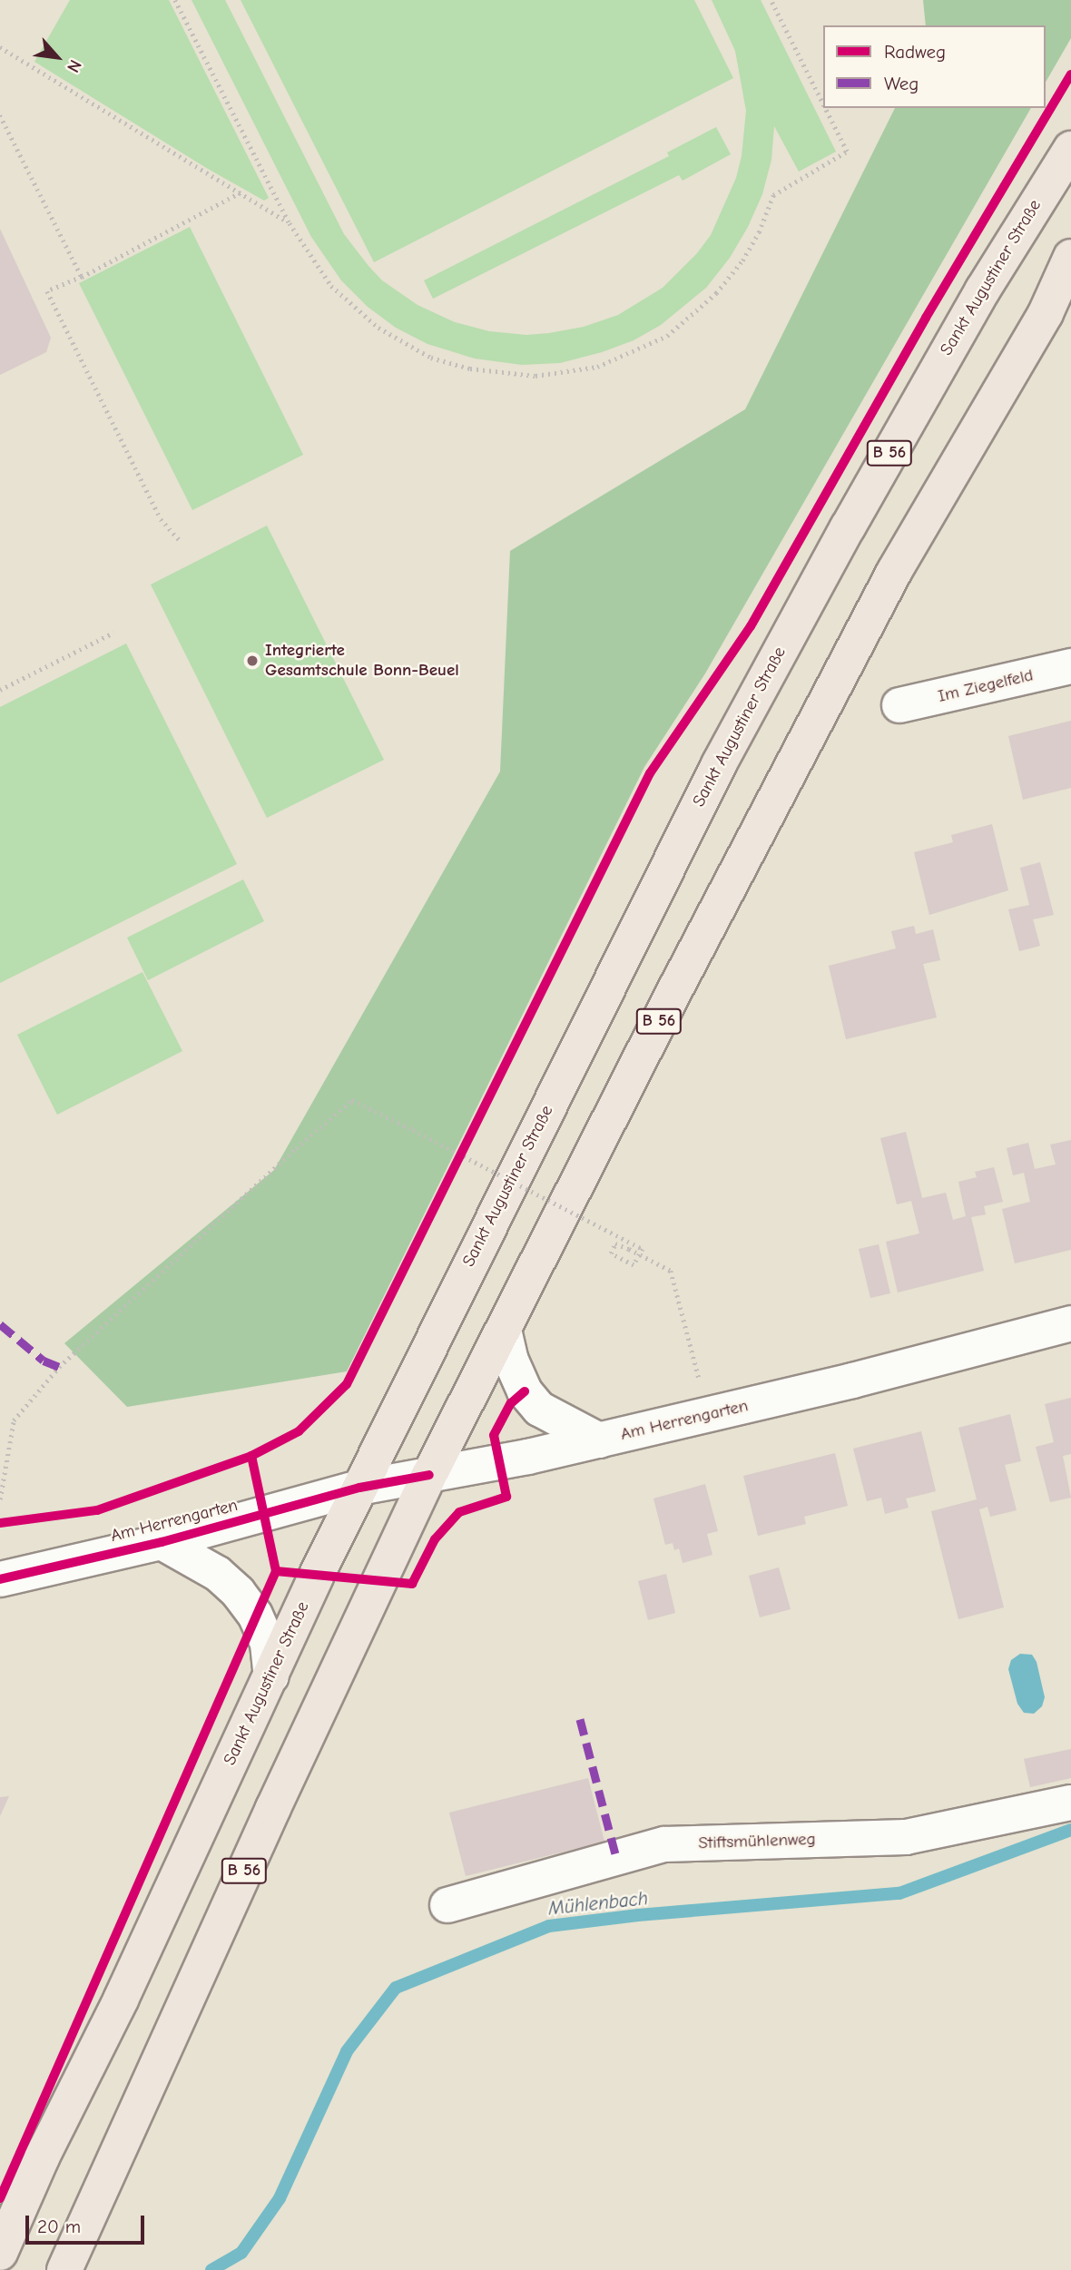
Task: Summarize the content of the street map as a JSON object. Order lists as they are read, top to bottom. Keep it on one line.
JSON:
{"streets":{"main road":["Sankt Augustiner Straße","B 56"],"street":["Im Ziegelfeld","Am Herrengarten","Stiftsmühlenweg"]},"crossings":[["Sankt Augustiner Straße","Am Herrengarten"],["B 56","Am Herrengarten"]],"water":["Mühlenbach"],"places":["Integrierte Gesamtschule Bonn-Beuel"],"legend":["Radweg","Weg"],"scale_bar":"20 m","north":"bottom right"}
